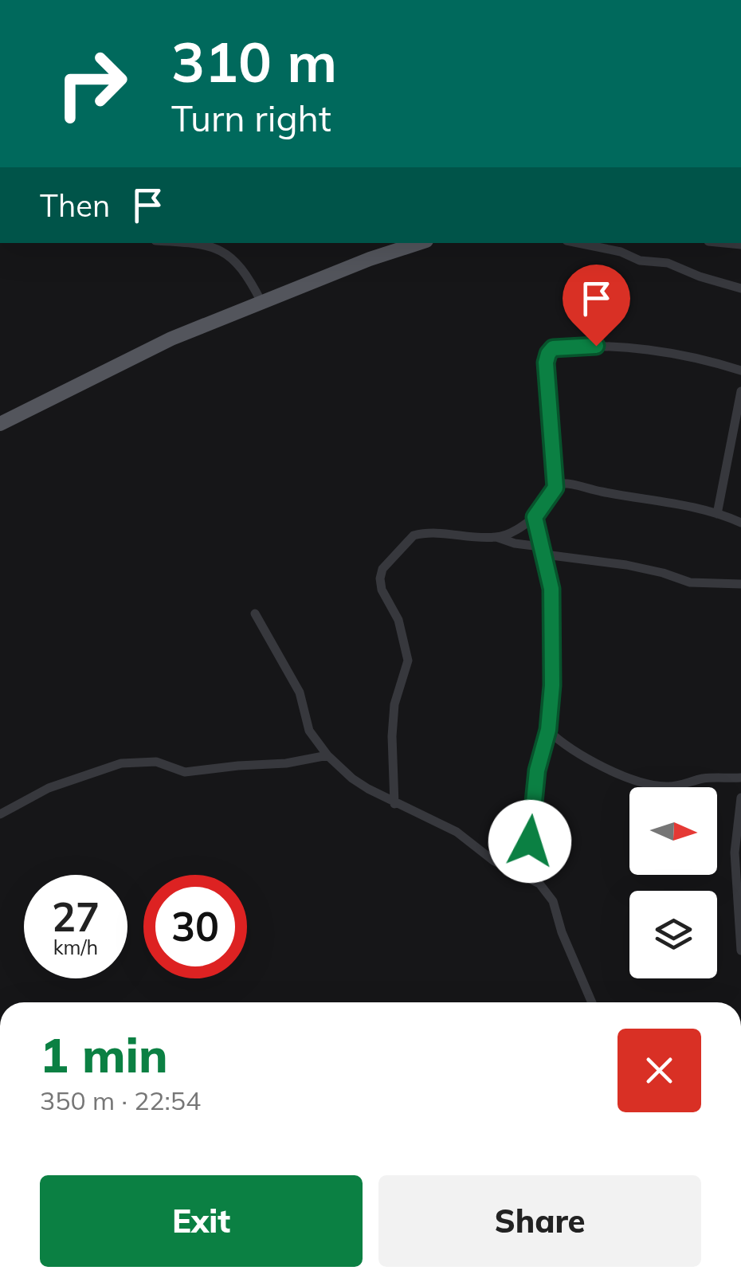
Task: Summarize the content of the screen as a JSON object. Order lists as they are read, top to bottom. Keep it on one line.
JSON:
{"north":"right","page":{"turn":["310 m","Turn right"],"then":"Then","speed":"27 km/h","limit":"30","heading":["1 min","350 m · 22:54"],"buttons":["Exit","Share"]}}
